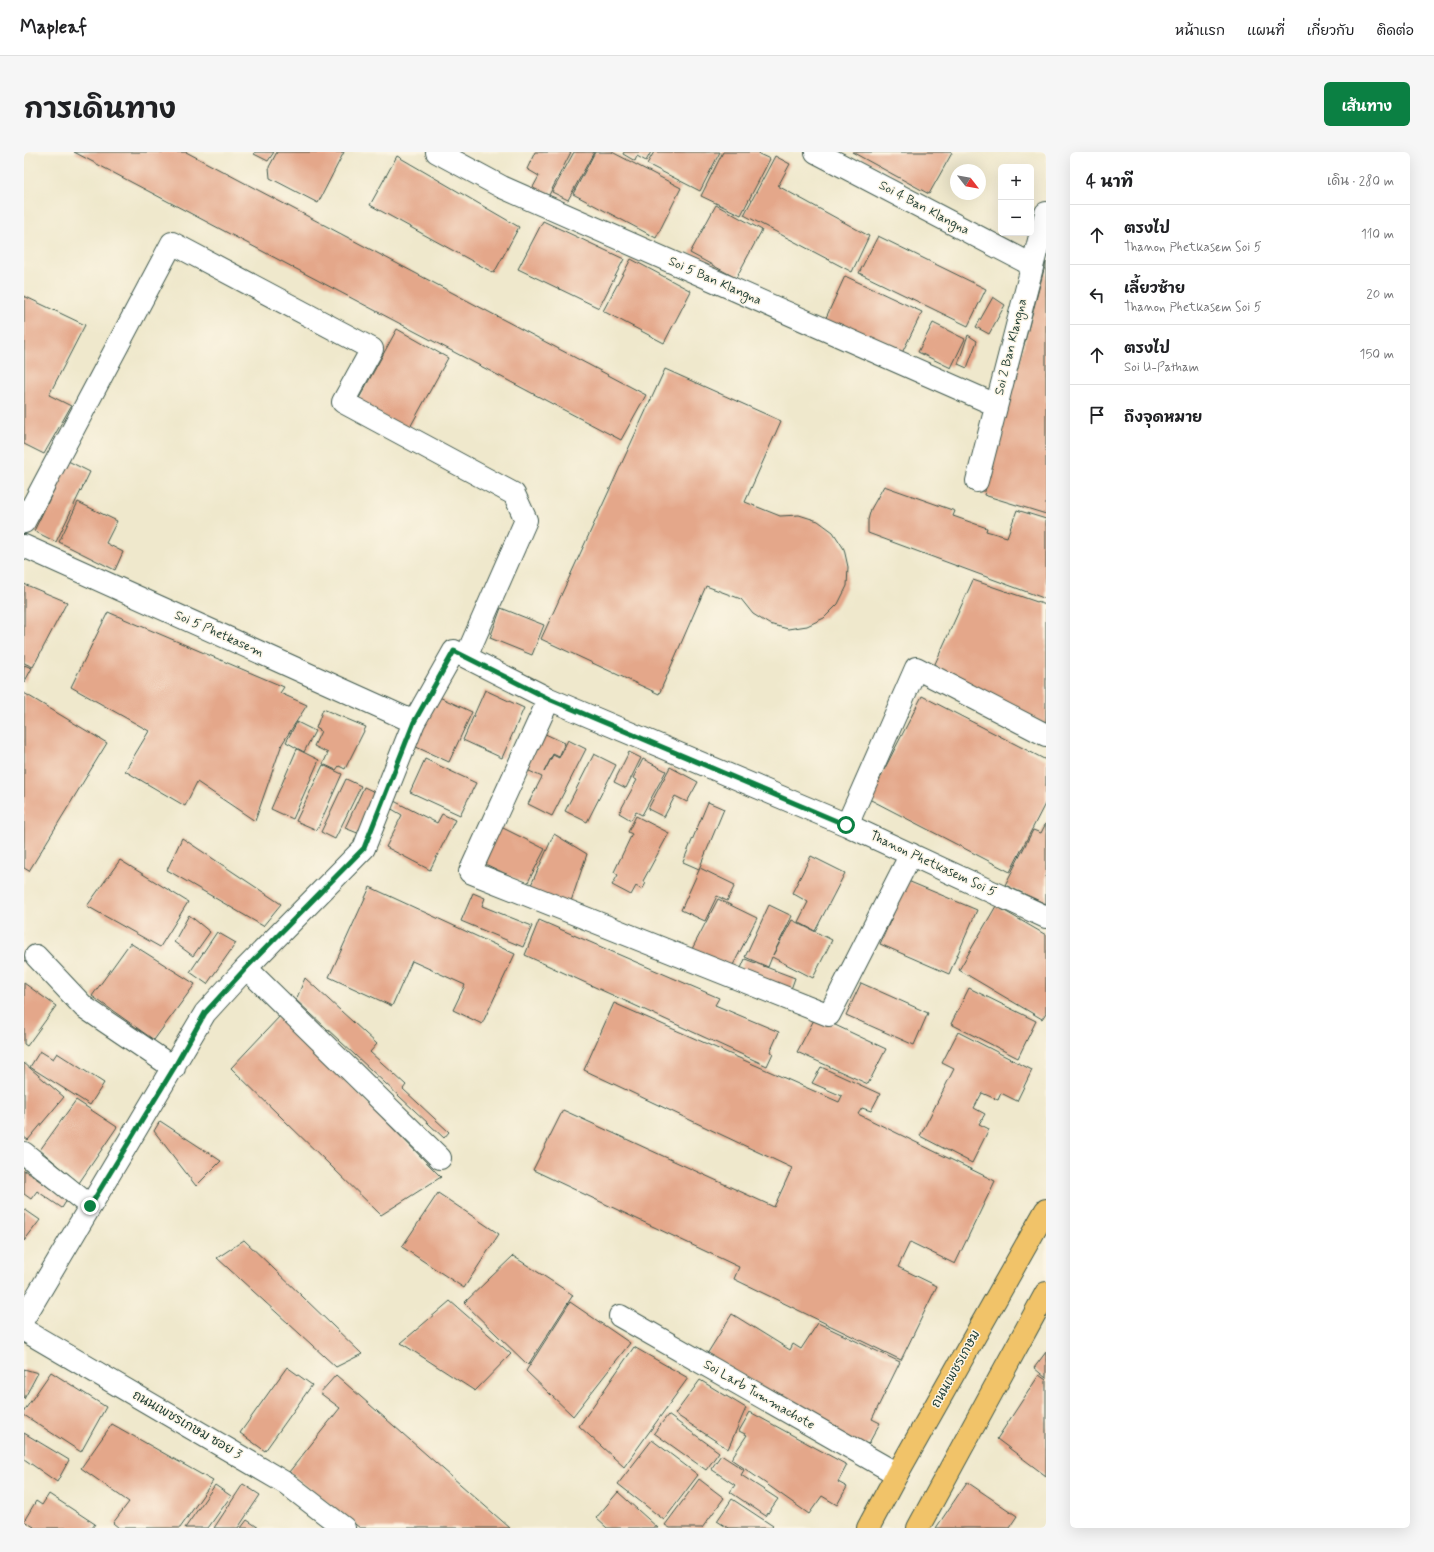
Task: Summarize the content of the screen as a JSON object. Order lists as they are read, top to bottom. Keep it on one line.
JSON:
{"streets":{"main road":["ถนนเพชรเกษม"],"street":["Soi 4 Ban Klangna","Soi 5 Ban Klangna","Soi 2 Ban Klangna","Soi 5 Phetkasem","Thanon Phetkasem Soi 5","Soi Larb Tummachote","ถนนเพชรเกษม ซอย 3"]},"crossings":[["Soi 4 Ban Klangna","Soi 2 Ban Klangna"],["Soi 5 Ban Klangna","Soi 2 Ban Klangna"],["Soi 5 Phetkasem","Thanon Phetkasem Soi 5"],["ถนนเพชรเกษม","Soi Larb Tummachote"]],"north":"bottom right","page":{"header":"Mapleaf","nav":["หน้าแรก","แผนที่","เกี่ยวกับ","ติดต่อ"],"title":"การเดินทาง","buttons":"เส้นทาง","heading":["4 นาที","เดิน · 280 m"],"map_buttons":["+","−"],"list":[["ตรงไป","Thanon Phetkasem Soi 5","110 m"],["เลี้ยวซ้าย","Thanon Phetkasem Soi 5","20 m"],["ตรงไป","Soi U-Patham","150 m"],"ถึงจุดหมาย"]}}
